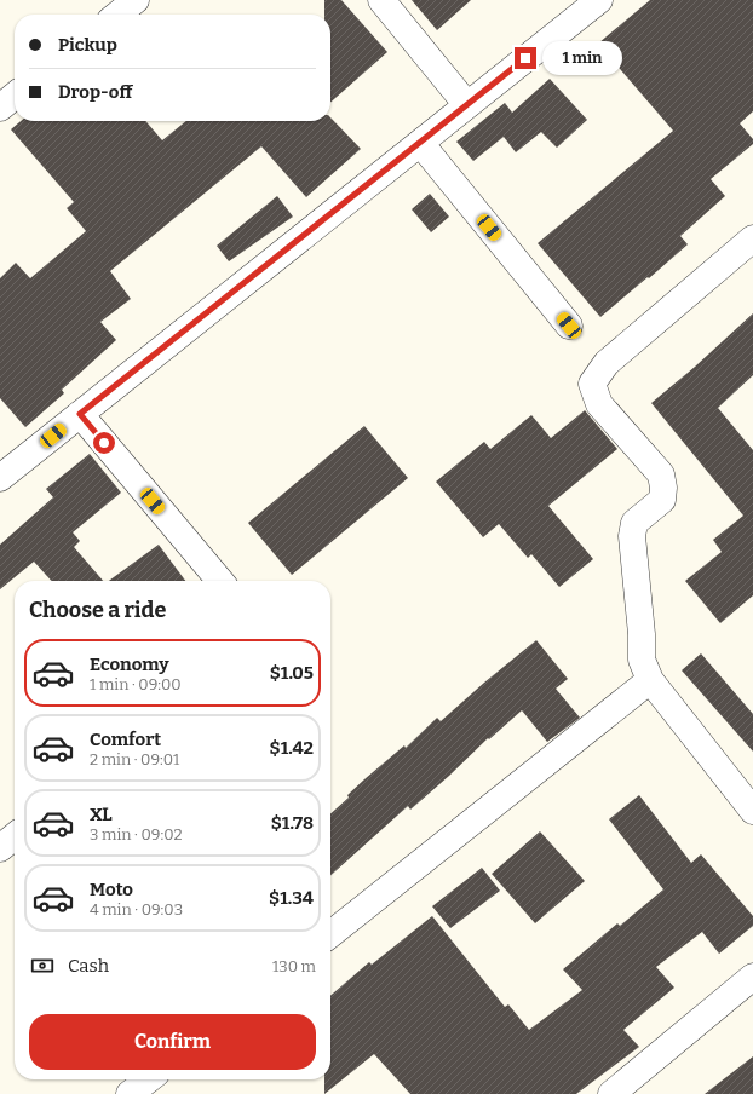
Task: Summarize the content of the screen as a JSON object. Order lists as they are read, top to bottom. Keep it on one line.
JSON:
{"page":{"banner":["Pickup","Drop-off"],"bubble":"1 min","heading":"Choose a ride","list":[{"name":"Economy","note":"1 min · 09:00","value":"$1.05"},{"name":"Comfort","note":"2 min · 09:01","value":"$1.42"},{"name":"XL","note":"3 min · 09:02","value":"$1.78"},{"name":"Moto","note":"4 min · 09:03","value":"$1.34"}],"pay":["Cash","130 m"],"buttons":"Confirm"}}
